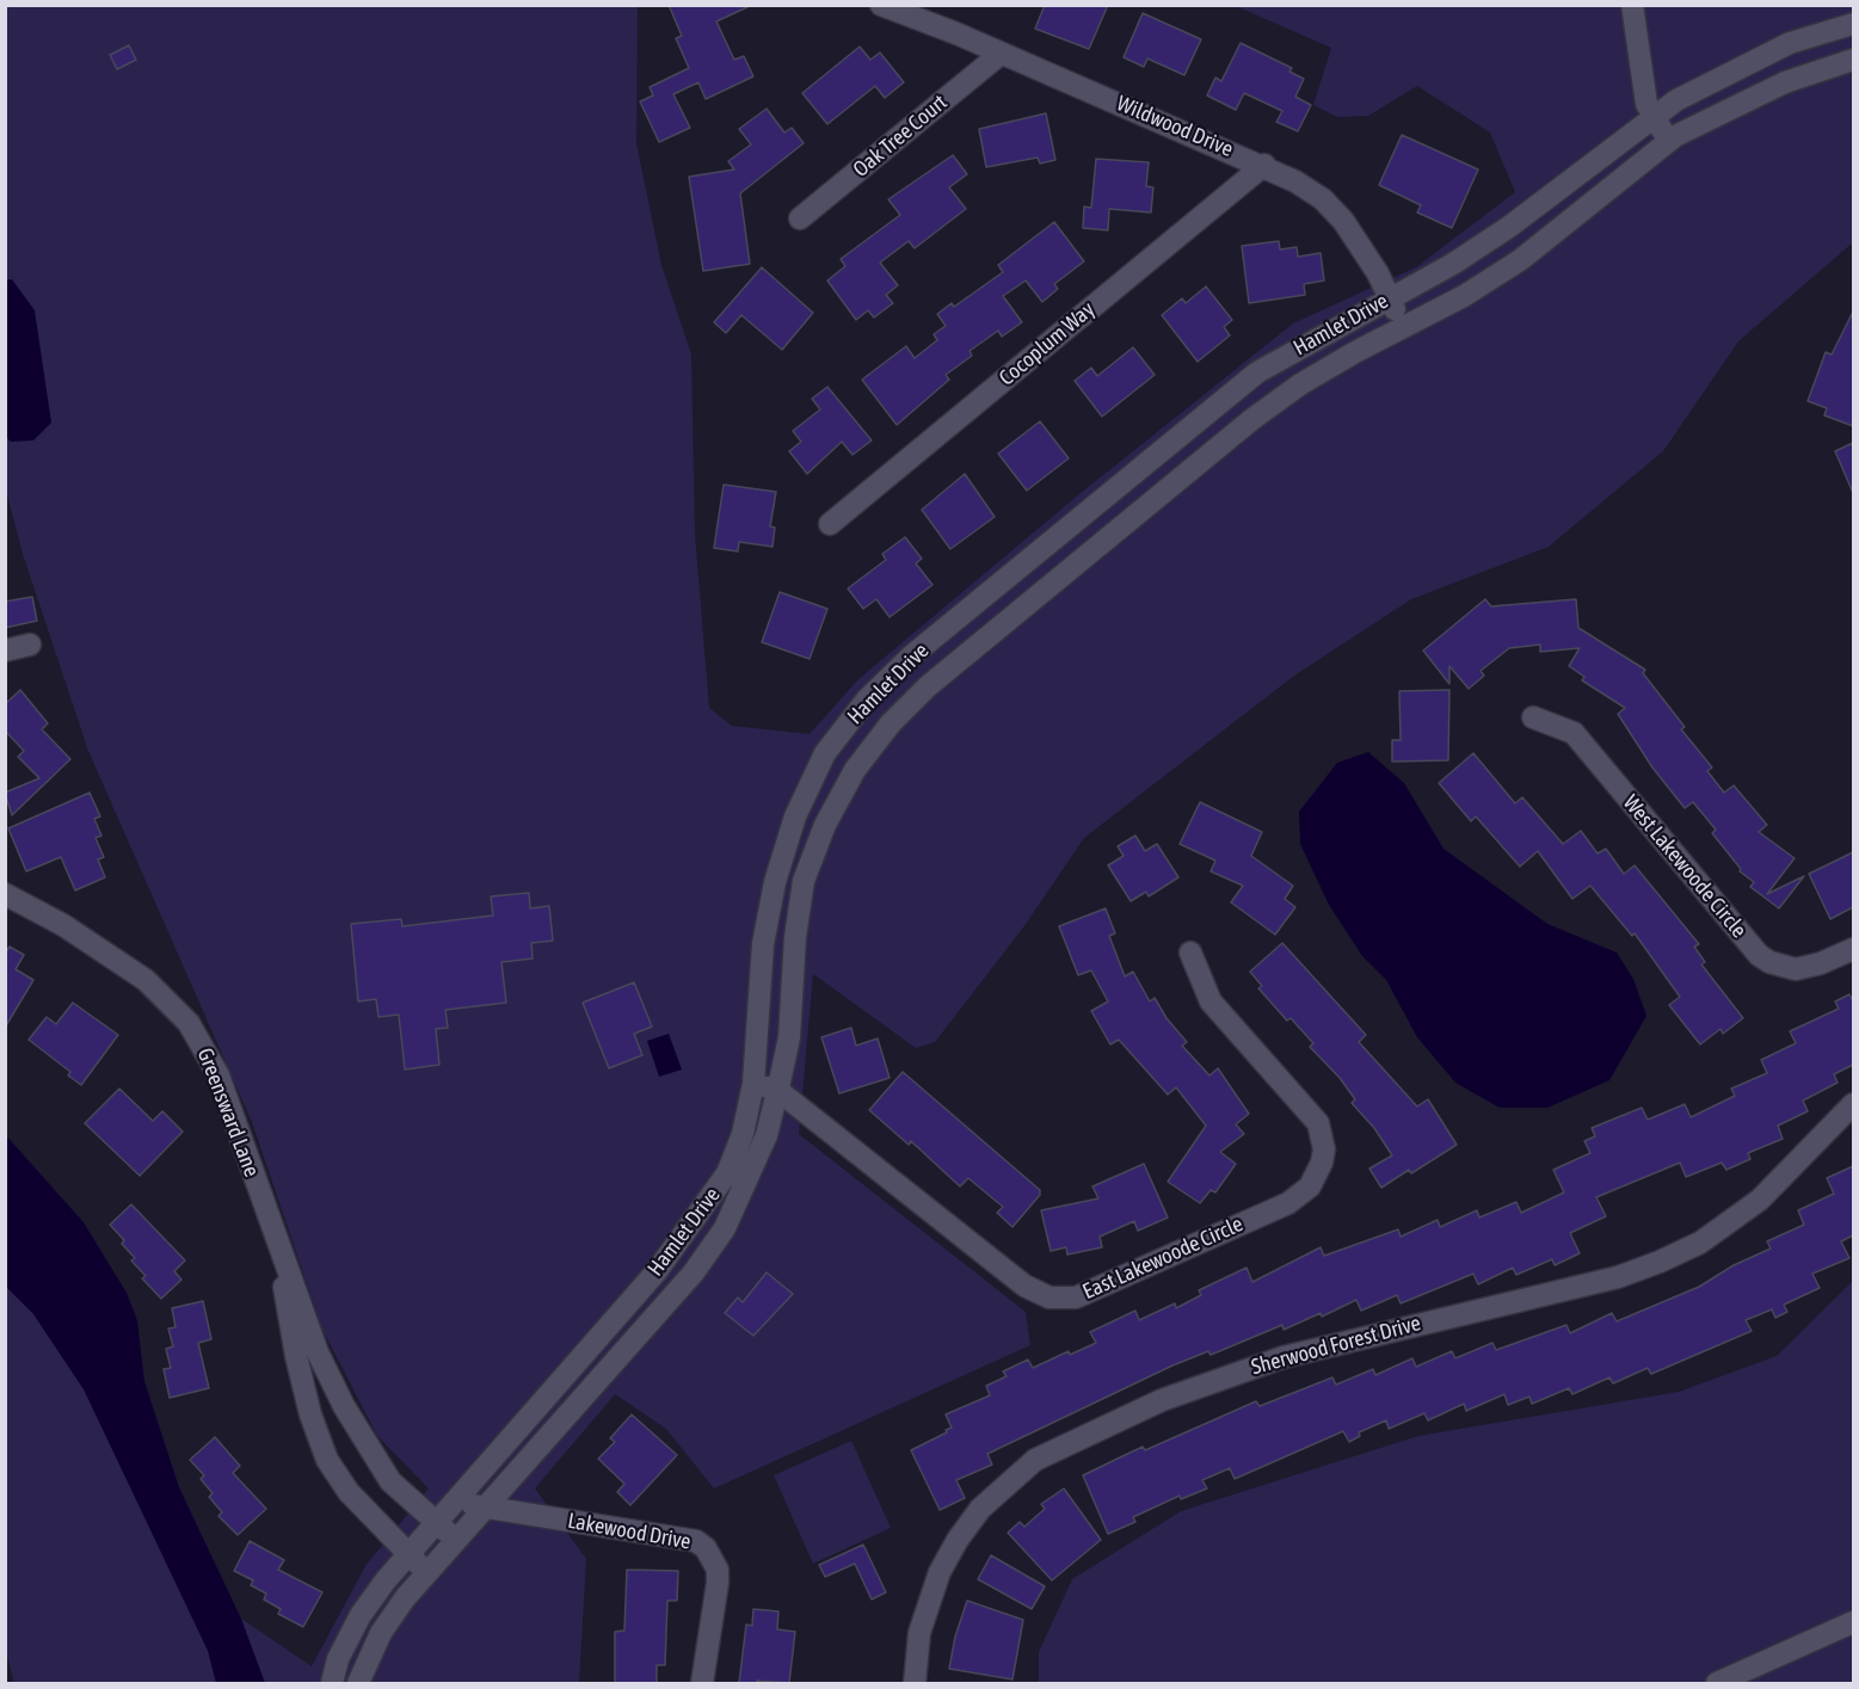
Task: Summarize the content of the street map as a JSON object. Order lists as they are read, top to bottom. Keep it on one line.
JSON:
{"streets":{"street":["Wildwood Drive","Oak Tree Court","Hamlet Drive","Cocoplum Way","West Lakewoode Circle","Greensward Lane","East Lakewoode Circle","Sherwood Forest Drive","Lakewood Drive"]},"crossings":[["Wildwood Drive","Oak Tree Court"],["Wildwood Drive","Hamlet Drive"],["Wildwood Drive","Cocoplum Way"],["Hamlet Drive","Greensward Lane"],["Hamlet Drive","East Lakewoode Circle"],["Hamlet Drive","Lakewood Drive"]]}
